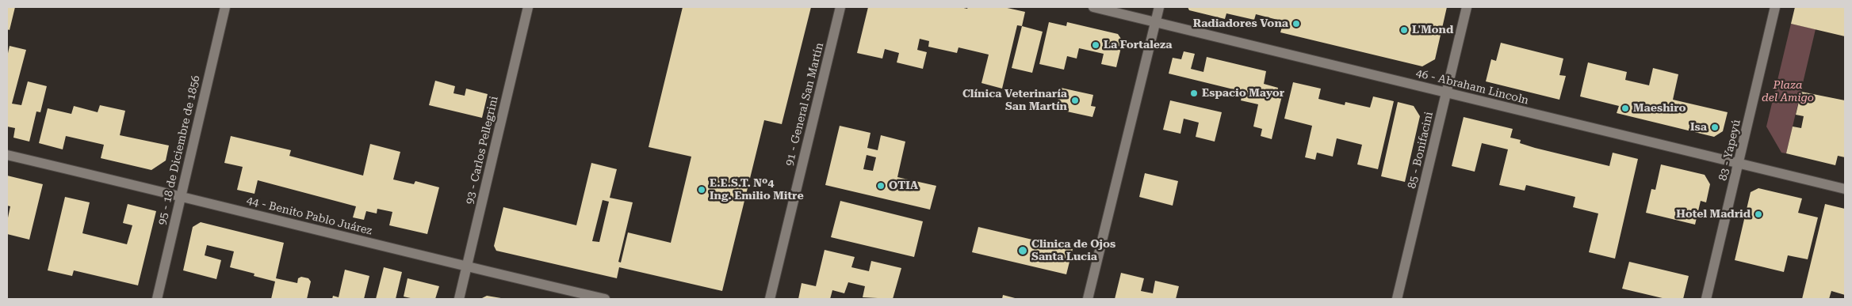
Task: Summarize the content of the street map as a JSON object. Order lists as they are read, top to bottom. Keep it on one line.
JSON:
{"streets":{"street":["46 - Abraham Lincoln","91 - General San Martín","95 - 18 de Diciembre de 1856","93 - Carlos Pellegrini","85 - Bonifacini","83 - Yapeyú","44 - Benito Pablo Juárez"]},"crossings":[["46 - Abraham Lincoln","85 - Bonifacini"],["46 - Abraham Lincoln","83 - Yapeyú"],["95 - 18 de Diciembre de 1856","44 - Benito Pablo Juárez"],["93 - Carlos Pellegrini","44 - Benito Pablo Juárez"]],"parks":["Plaza del Amigo"],"places":["Radiadores Vona","L'Mond","La Fortaleza","Espacio Mayor","Clínica Veterinaría San Martín","Maeshiro","Isa","OTIA","E.E.S.T. Nº4 Ing. Emilio Mitre","Hotel Madrid","Clinica de Ojos Santa Lucia"]}
